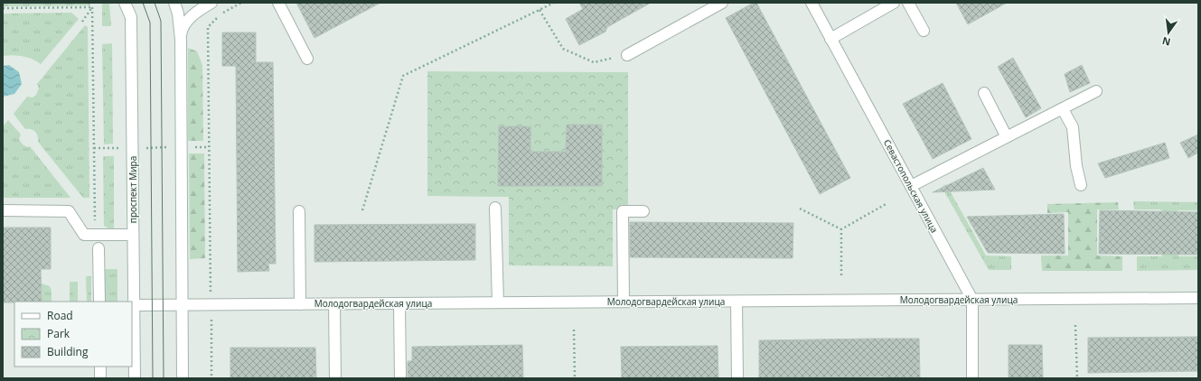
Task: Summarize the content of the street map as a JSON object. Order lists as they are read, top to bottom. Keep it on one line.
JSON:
{"streets":{"street":["Севастопольская улица","проспект Мира","Молодогвардейская улица"]},"crossings":[["Севастопольская улица","Молодогвардейская улица"],["проспект Мира","Молодогвардейская улица"]],"legend":["Road","Park","Building"],"north":"bottom"}
